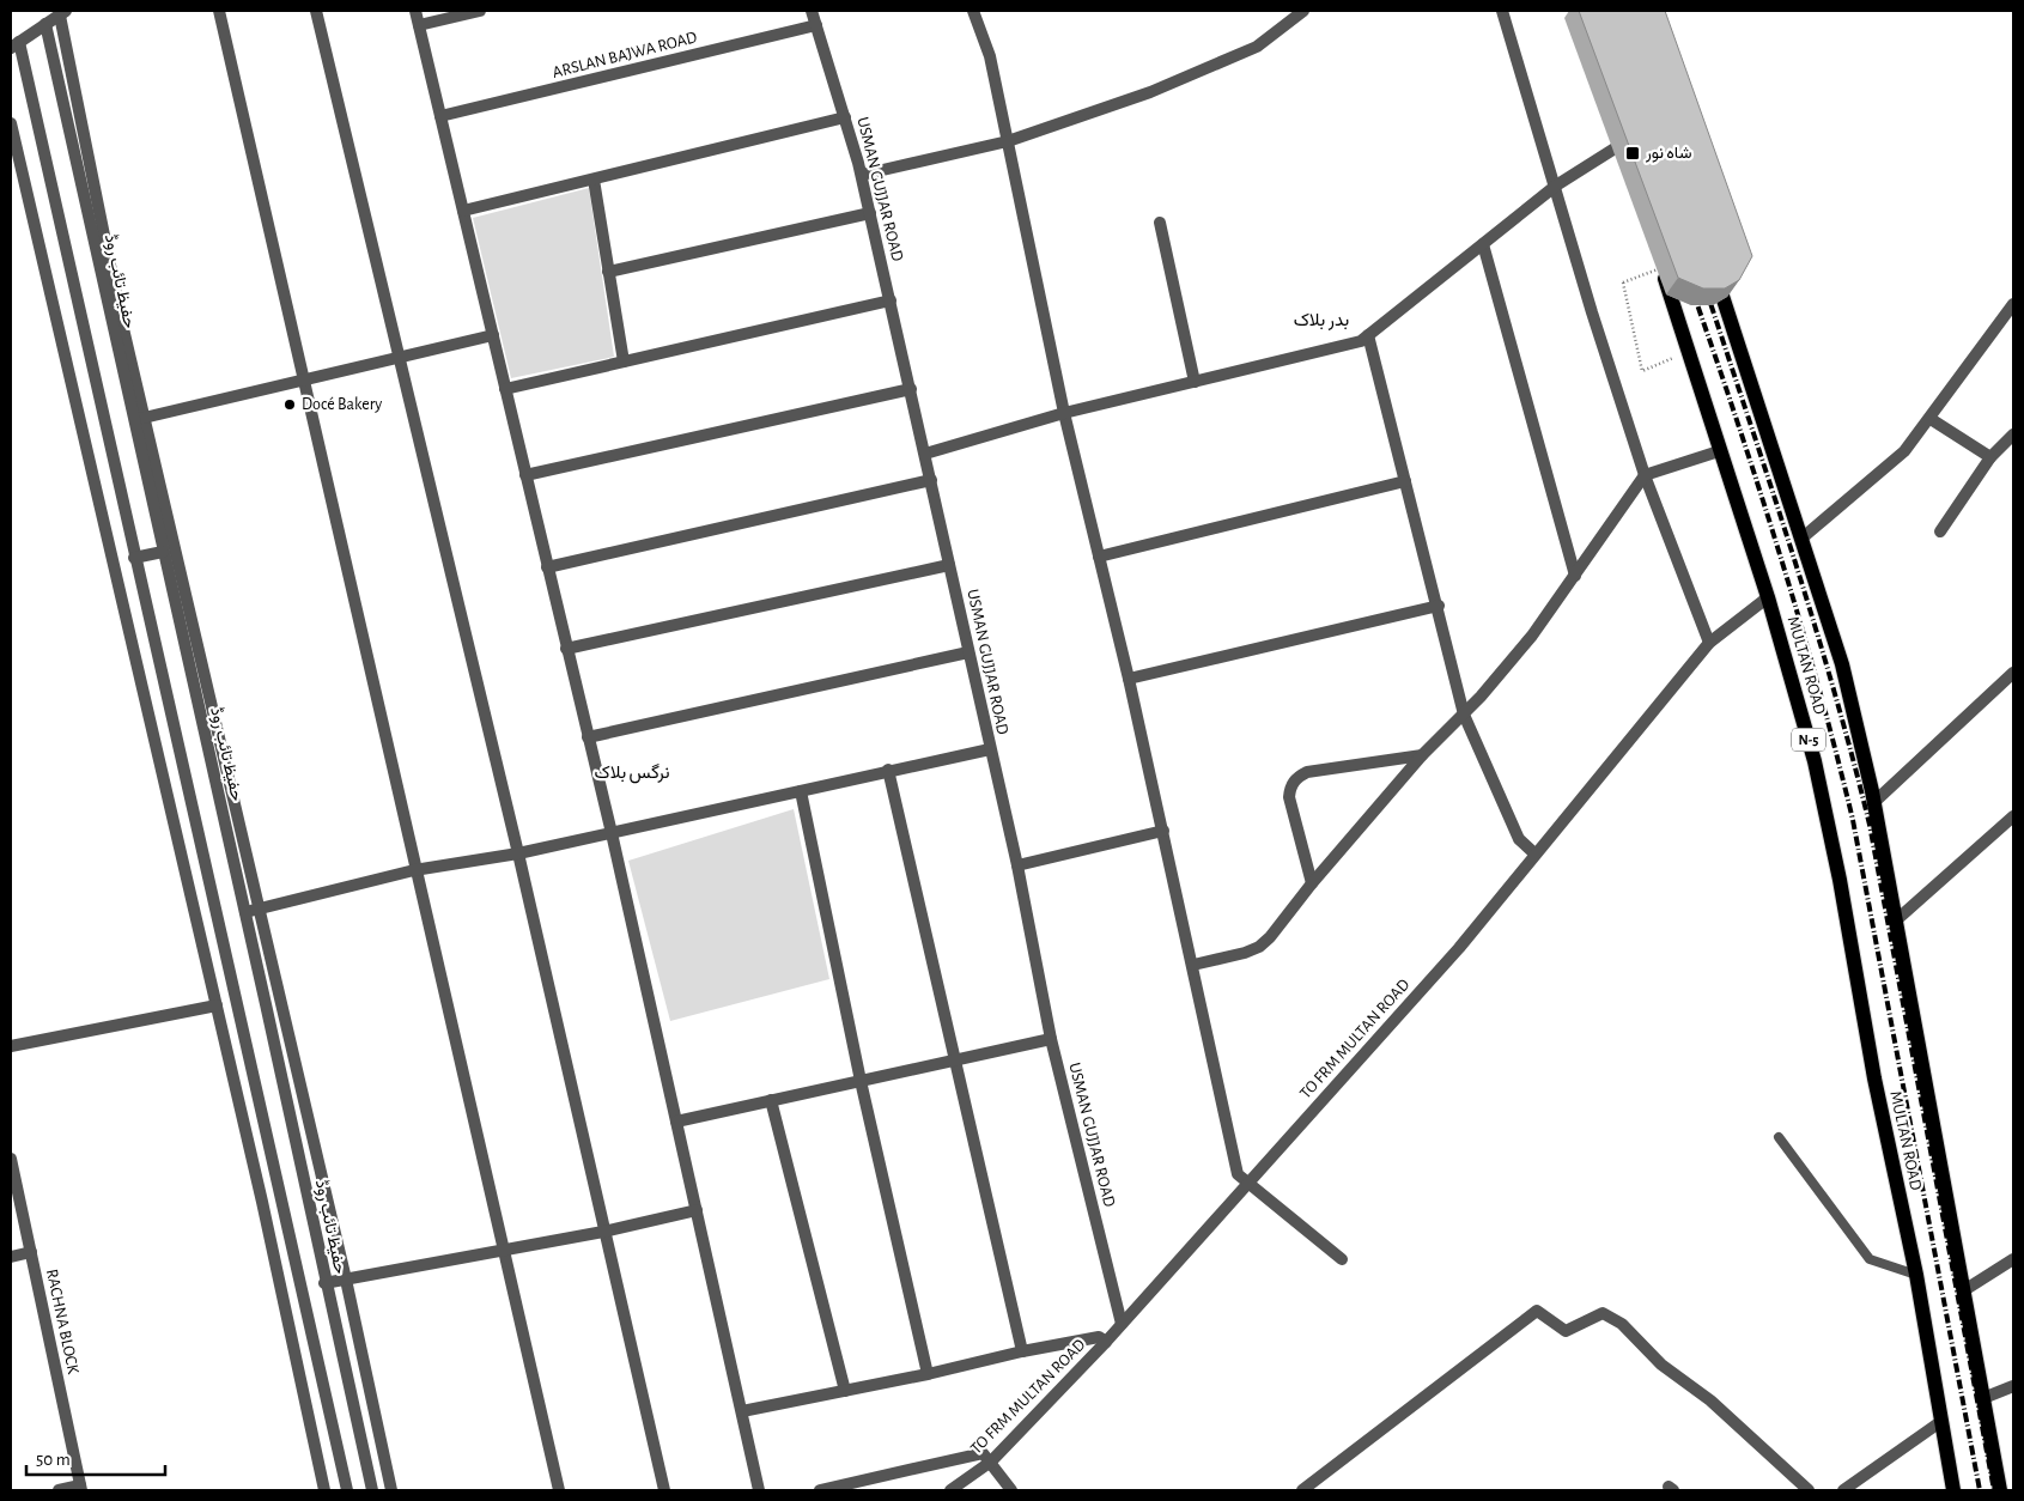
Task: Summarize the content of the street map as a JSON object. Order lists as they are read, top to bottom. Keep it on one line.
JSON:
{"streets":{"main road":["MULTAN ROAD","N-5"],"street":["ARSLAN BAJWA ROAD","USMAN GUJJAR ROAD","حفیظ تائب روڈ","TO FRM MULTAN ROAD","RACHNA BLOCK"]},"crossings":[["ARSLAN BAJWA ROAD","USMAN GUJJAR ROAD"],["USMAN GUJJAR ROAD","TO FRM MULTAN ROAD"],["MULTAN ROAD","TO FRM MULTAN ROAD"]],"districts":["بدر بلاک","نرگس بلاک"],"places":{"transit":["شاہ نور"],"other":["Docé Bakery"]},"scale_bar":"50 m"}
